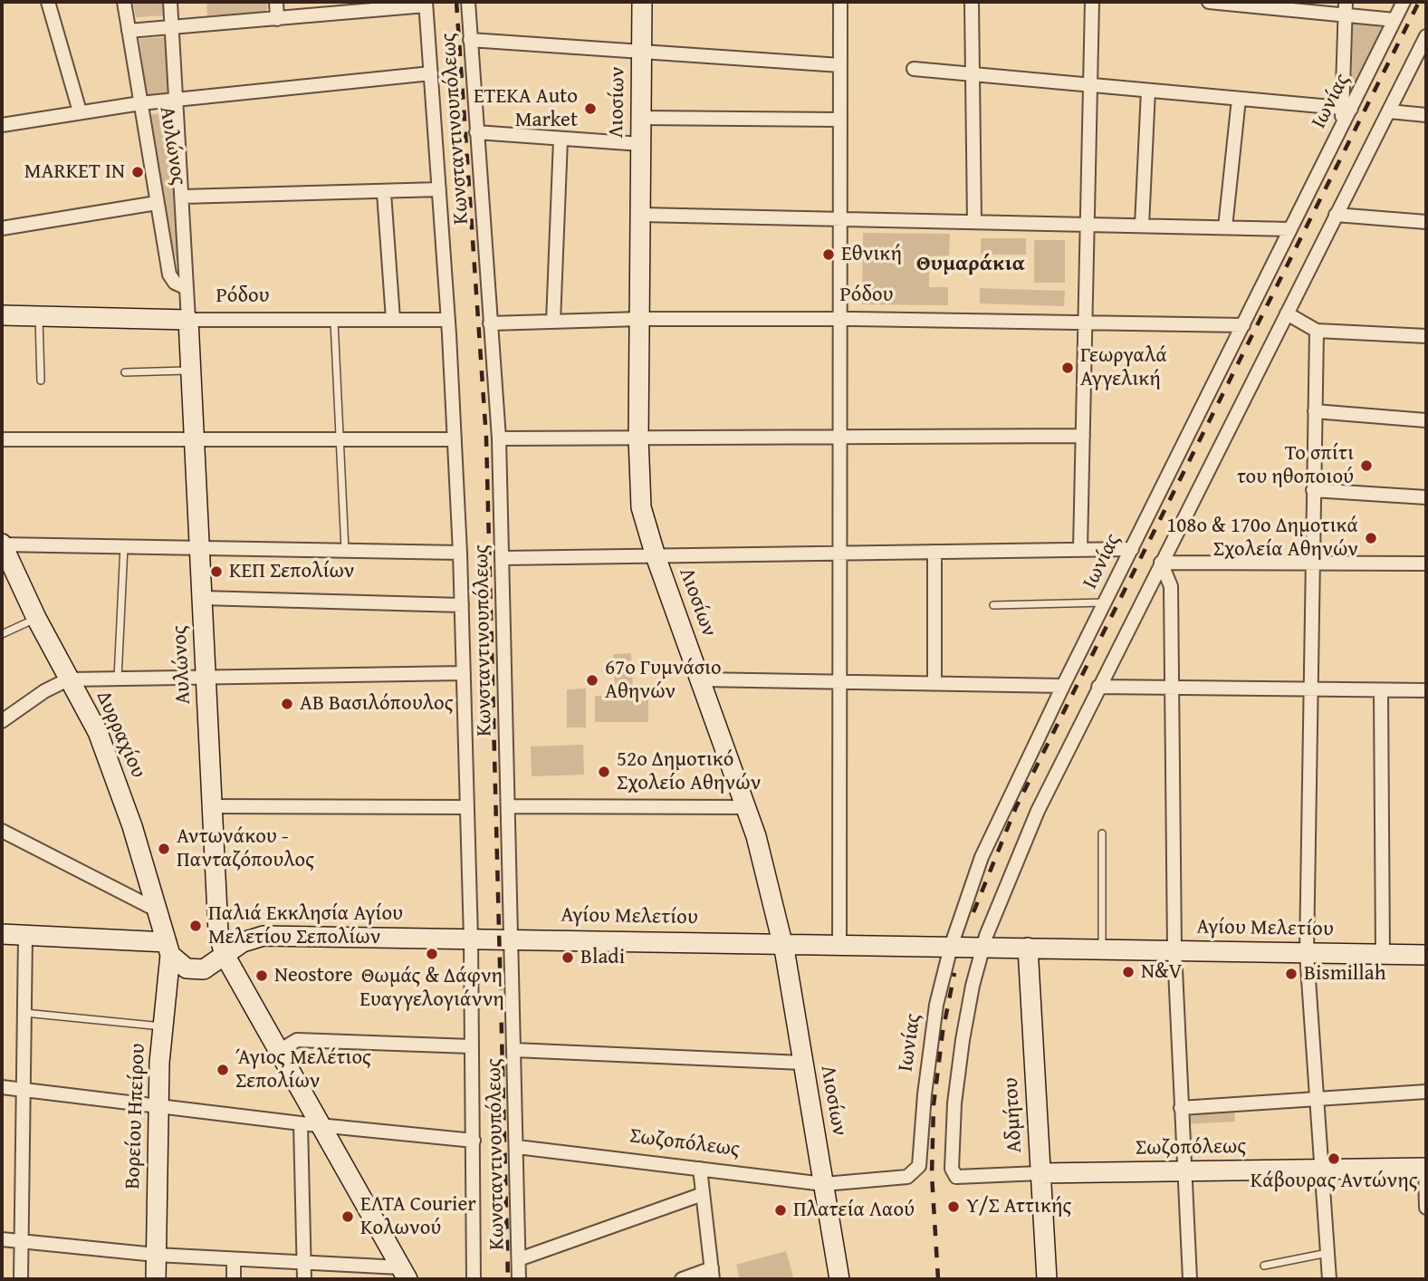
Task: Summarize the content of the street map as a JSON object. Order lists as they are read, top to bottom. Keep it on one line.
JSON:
{"streets":{"main road":["Λιοσίων","Αυλώνος","Ρόδου","Δυρραχίου","Αγίου Μελετίου","Αδμήτου","Βορείου Ηπείρου","Σωζοπόλεως"],"street":["Ιωνίας","Κωνσταντινουπόλεως"]},"crossings":[["Ιωνίας","Ρόδου"],["Ιωνίας","Αγίου Μελετίου"],["Ιωνίας","Σωζοπόλεως"],["Λιοσίων","Ρόδου"],["Λιοσίων","Αγίου Μελετίου"],["Λιοσίων","Σωζοπόλεως"],["Κωνσταντινουπόλεως","Ρόδου"],["Κωνσταντινουπόλεως","Αγίου Μελετίου"],["Κωνσταντινουπόλεως","Σωζοπόλεως"],["Αυλώνος","Ρόδου"],["Αυλώνος","Αγίου Μελετίου"],["Δυρραχίου","Αγίου Μελετίου"],["Δυρραχίου","Βορείου Ηπείρου"],["Αγίου Μελετίου","Αδμήτου"],["Αγίου Μελετίου","Βορείου Ηπείρου"],["Αγίου Μελετίου","Σωζοπόλεως"],["Αδμήτου","Σωζοπόλεως"]],"districts":["Θυμαράκια"],"places":["ETEKA Auto Market","MARKET IN","Εθνική","Γεωργαλά Αγγελική","Το σπίτι του ηθοποιού","108ο & 170ο Δημοτικά Σχολεία Αθηνών","ΚΕΠ Σεπολίων","67ο Γυμνάσιο Αθηνών","ΑΒ Βασιλόπουλος","52ο Δημοτικό Σχολείο Αθηνών","Αντωνάκου - Πανταζόπουλος","Παλιά Εκκλησία Αγίου Μελετίου Σεπολίων","Θωμάς & Δάφνη Ευαγγελογιάννη","Bladi","N&V","Bismillah","Neostore","Άγιος Μελέτιος Σεπολίων","Κάβουρας Αντώνης","Υ/Σ Αττικής","Πλατεία Λαού","ΕΛΤΑ Courier Κολωνού"]}
